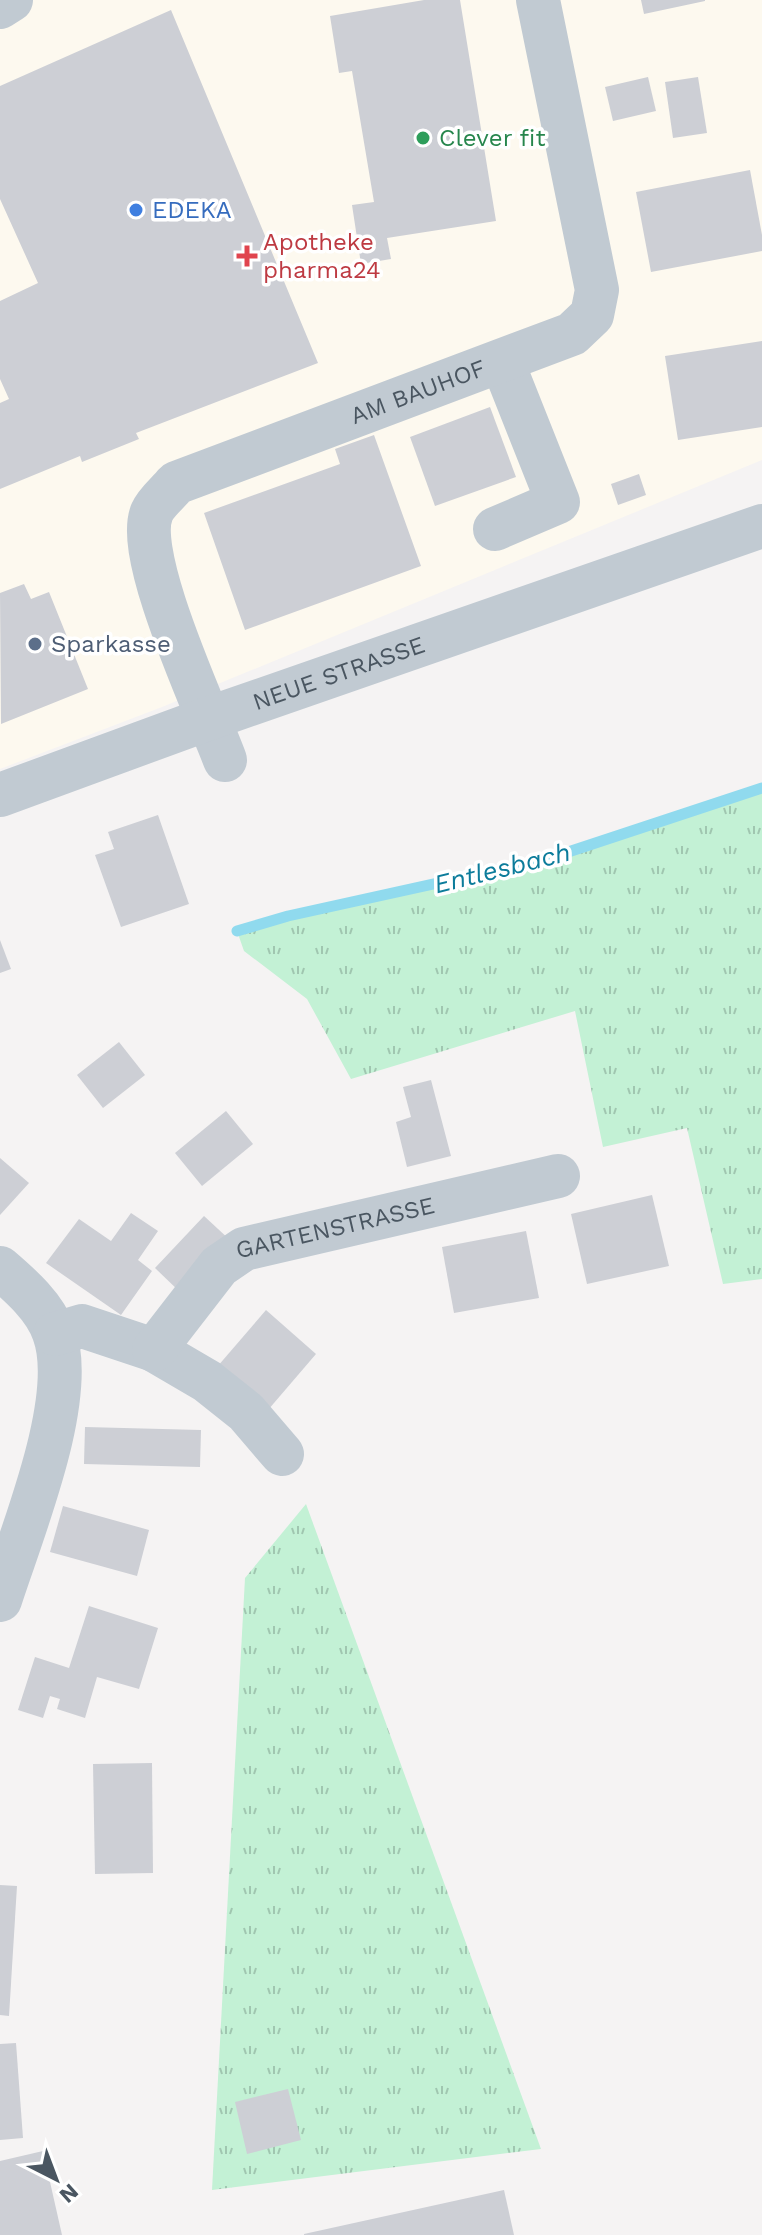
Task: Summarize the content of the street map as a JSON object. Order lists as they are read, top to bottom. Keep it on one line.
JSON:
{"streets":{"street":["AM BAUHOF","NEUE STRASSE","GARTENSTRASSE"]},"crossings":[["AM BAUHOF","NEUE STRASSE"]],"water":["Entlesbach"],"places":{"other":["Clever fit","EDEKA","Sparkasse"],"health":["Apotheke pharma24"]},"north":"bottom right"}
